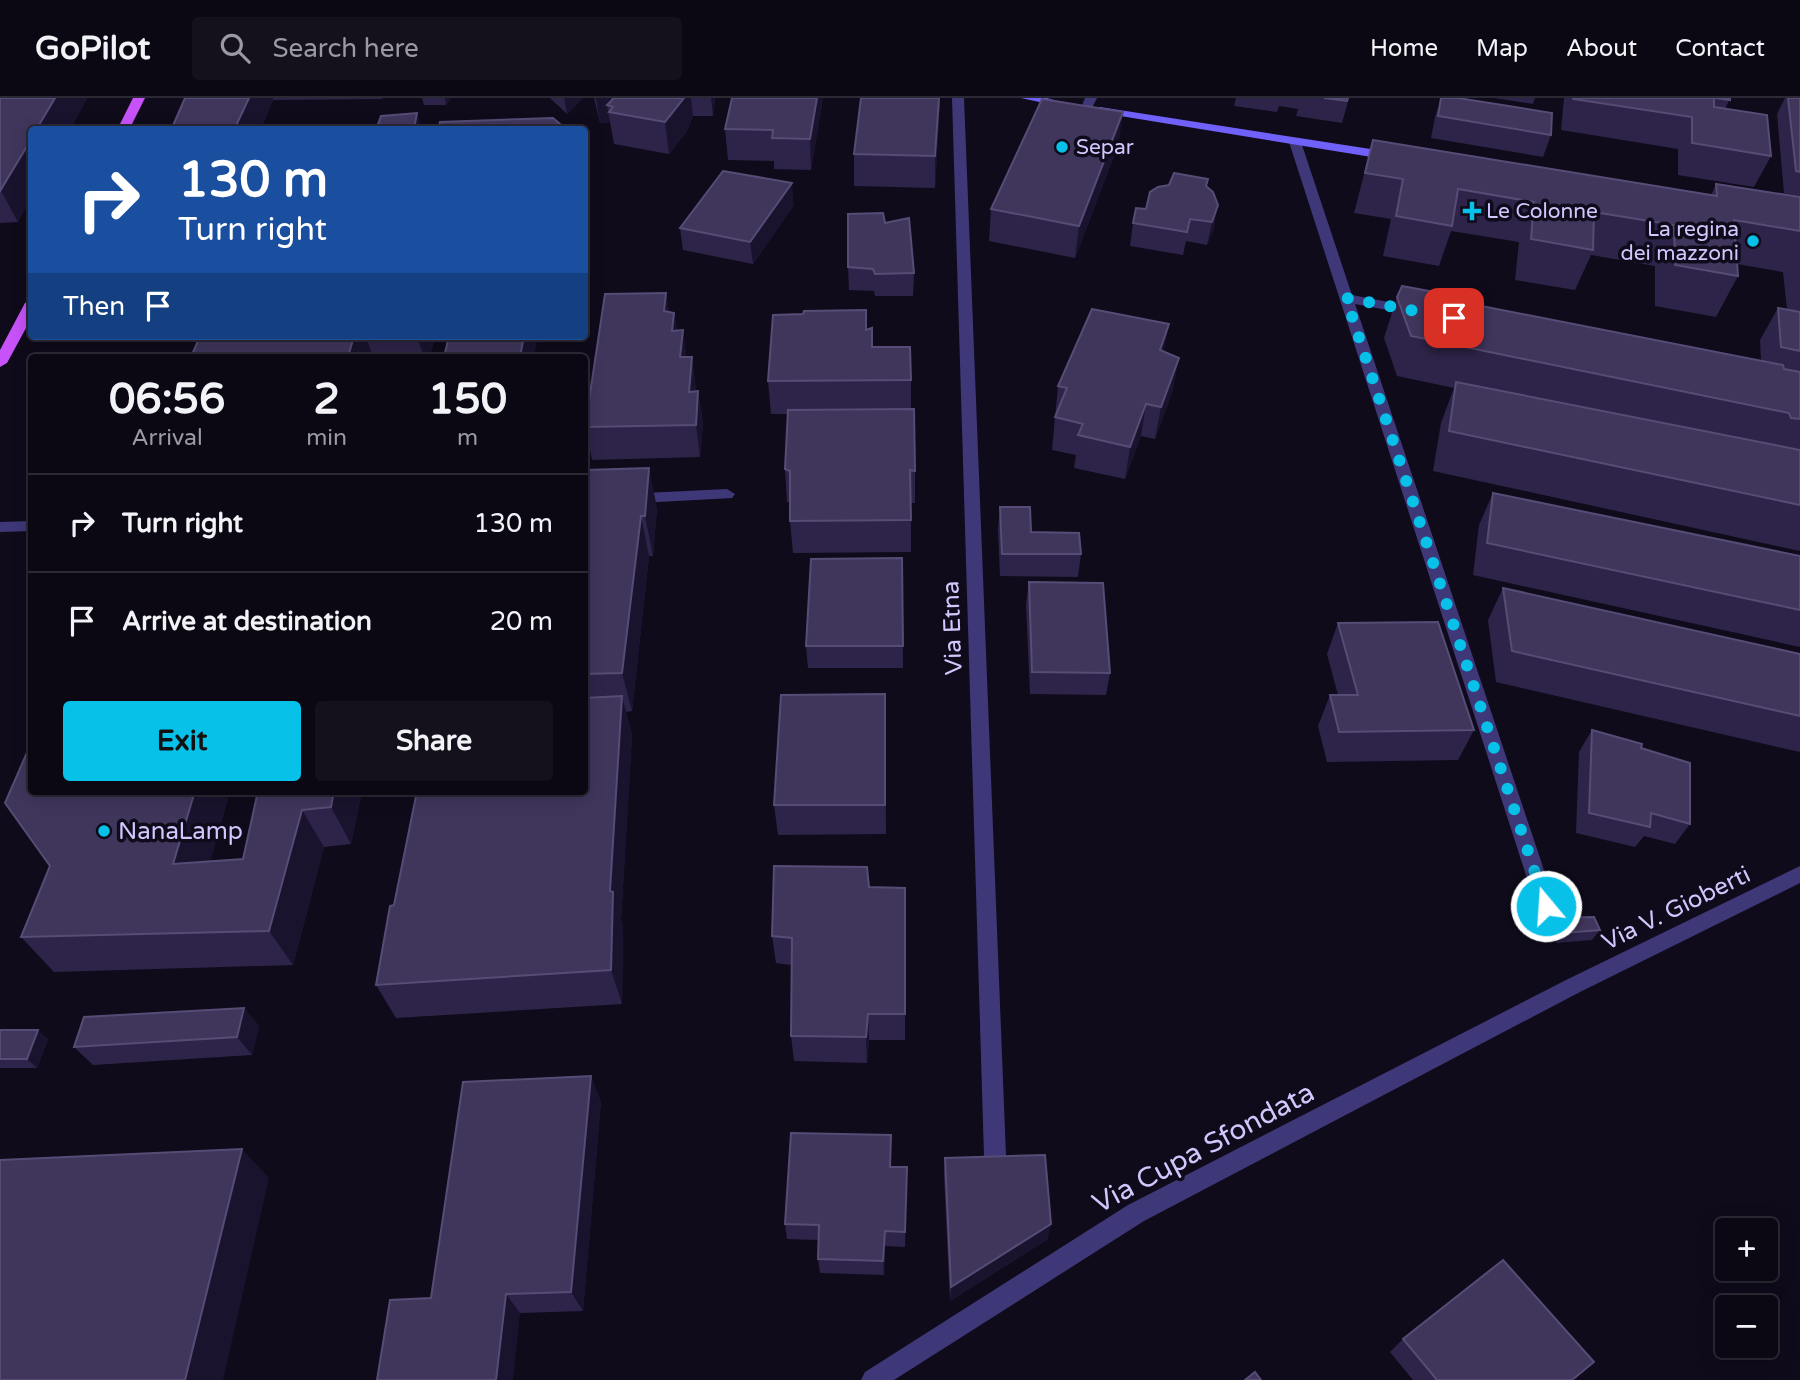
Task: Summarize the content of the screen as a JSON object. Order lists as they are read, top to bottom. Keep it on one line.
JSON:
{"streets":{"street":["Via Etna","Via V. Gioberti","Via Cupa Sfondata"]},"crossings":[["Via V. Gioberti","Via Cupa Sfondata"]],"places":{"other":["Separ","La regina dei mazzoni","NanaLamp"],"health":["Le Colonne"]},"page":{"header":"GoPilot","search":"Search here","nav":["Home","Map","About","Contact"],"turn":["130 m","Turn right"],"then":"Then","eta":["06:56","Arrival","2","min","150","m"],"list":[{"name":"Turn right","value":"130 m"},{"name":"Arrive at destination","value":"20 m"}],"buttons":["Exit","Share"],"map_buttons":["+","−"]}}
